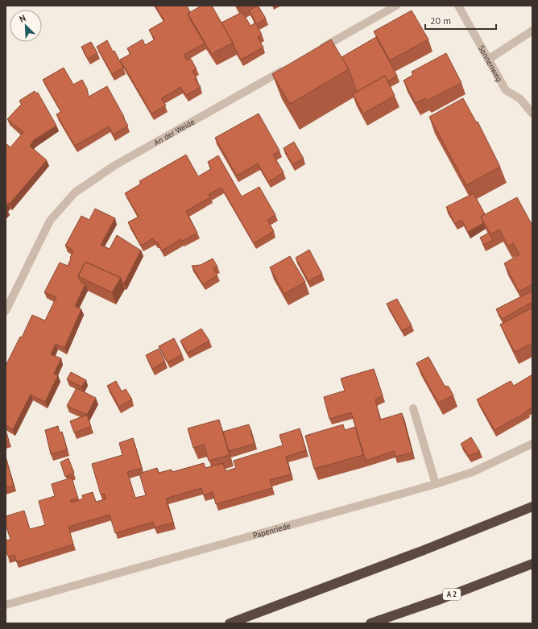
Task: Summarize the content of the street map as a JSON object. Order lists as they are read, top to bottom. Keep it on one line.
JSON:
{"streets":{"highway":["A 2"],"street":["Sonnenweg","An der Weide","Papenriede"]},"scale_bar":"20 m","north":"top left"}
